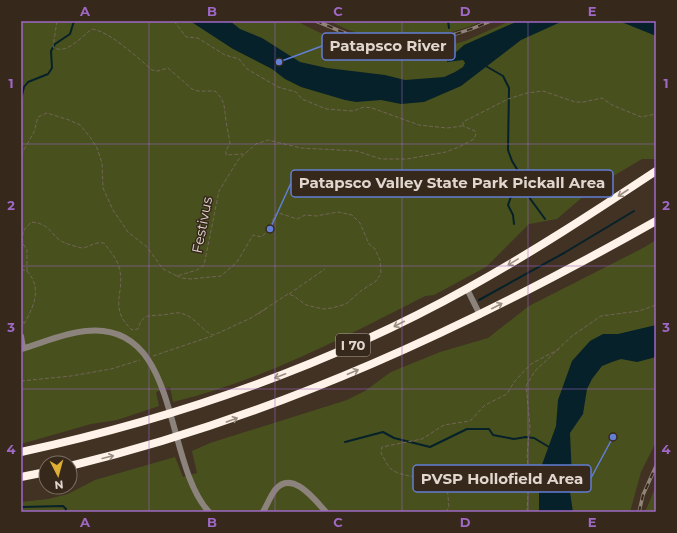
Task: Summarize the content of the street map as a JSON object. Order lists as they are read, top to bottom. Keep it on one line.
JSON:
{"streets":{"highway":["I 70"],"path":["Festivus"]},"places":["Patapsco River","Patapsco Valley State Park Pickall Area","PVSP Hollofield Area"],"north":"bottom","grid":{"columns":["A","B","C","D","E"],"rows":["1","2","3","4"]}}
